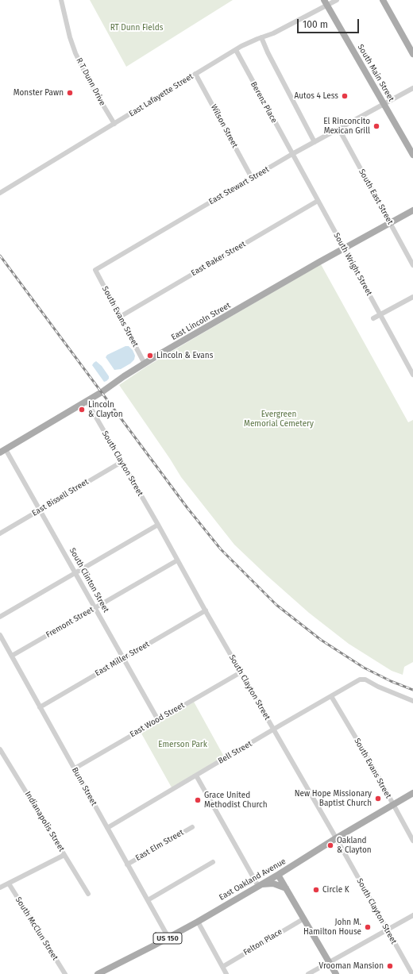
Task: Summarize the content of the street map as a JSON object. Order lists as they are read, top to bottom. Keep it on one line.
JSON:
{"streets":{"main road":["South Main Street","East Lincoln Street","East Oakland Avenue","US 150"],"street":["R T Dunn Drive","East Lafayette Street","Berenz Place","Wilson Street","East Stewart Street","South East Street","East Baker Street","South Wright Street","South Evans Street","South Clayton Street","East Bissell Street","South Clinton Street","Fremont Street","East Miller Street","East Wood Street","Bell Street","Bunn Street","Indianapolis Street","East Elm Street","South McClun Street","Felton Place"]},"crossings":[["South Main Street","East Lafayette Street"],["South Main Street","East Stewart Street"],["R T Dunn Drive","East Lafayette Street"],["East Lafayette Street","Berenz Place"],["East Lafayette Street","Wilson Street"],["Berenz Place","East Stewart Street"],["Berenz Place","South Wright Street"],["Wilson Street","East Stewart Street"],["East Stewart Street","South East Street"],["East Stewart Street","South Wright Street"],["East Stewart Street","South Evans Street"],["South East Street","East Lincoln Street"],["East Baker Street","South Wright Street"],["East Baker Street","South Evans Street"],["South Wright Street","East Lincoln Street"],["South Evans Street","East Lincoln Street"],["South Evans Street","Bell Street"],["South Evans Street","East Oakland Avenue"],["East Lincoln Street","South Clayton Street"],["East Lincoln Street","South Clinton Street"],["South Clayton Street","East Bissell Street"],["South Clayton Street","Fremont Street"],["South Clayton Street","East Miller Street"],["South Clayton Street","East Wood Street"],["South Clayton Street","Bell Street"],["South Clayton Street","East Oakland Avenue"],["East Bissell Street","South Clinton Street"],["South Clinton Street","Fremont Street"],["South Clinton Street","East Miller Street"],["South Clinton Street","East Wood Street"],["Fremont Street","Bunn Street"],["East Miller Street","Bunn Street"],["East Wood Street","Bunn Street"],["Bell Street","Bunn Street"],["Bunn Street","East Elm Street"],["Bunn Street","East Oakland Avenue"]],"parks":["RT Dunn Fields","Evergreen Memorial Cemetery","Emerson Park"],"places":["Monster Pawn","Autos 4 Less","El Rinconcito Mexican Grill","Lincoln & Evans","Lincoln & Clayton","New Hope Missionary Baptist Church","Grace United Methodist Church","Oakland & Clayton","Circle K","John M. Hamilton House","Vrooman Mansion"],"scale_bar":"100 m"}
